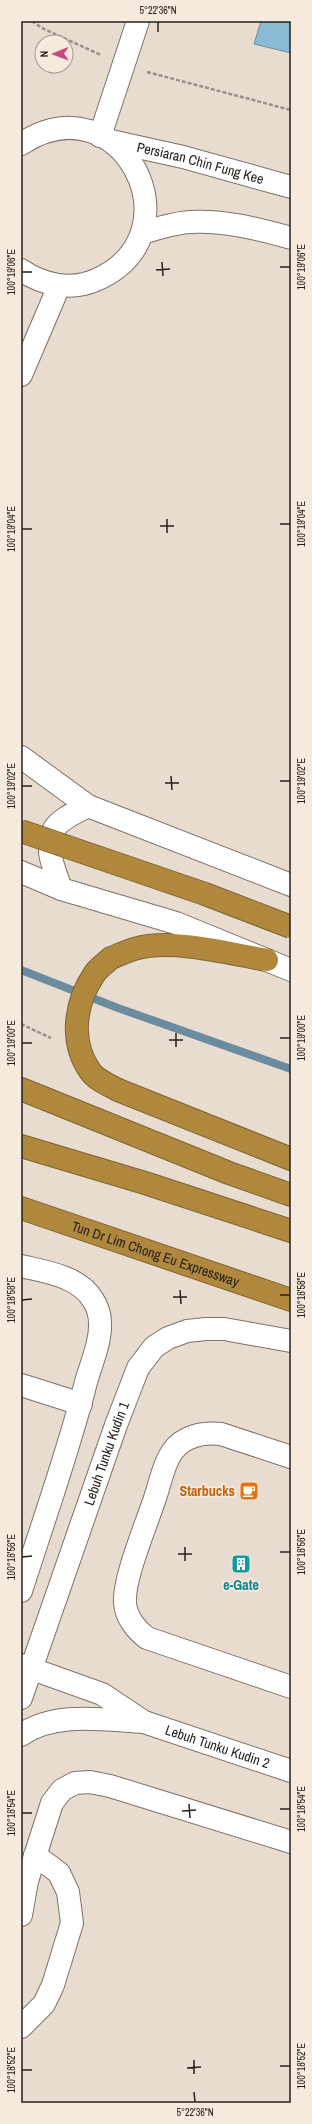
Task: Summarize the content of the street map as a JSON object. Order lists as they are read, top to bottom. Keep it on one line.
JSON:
{"streets":{"highway":["Tun Dr Lim Chong Eu Expressway"],"street":["Persiaran Chin Fung Kee","Lebuh Tunku Kudin 1","Lebuh Tunku Kudin 2"]},"crossings":[["Lebuh Tunku Kudin 1","Lebuh Tunku Kudin 2"]],"places":{"cafe":["Starbucks"],"building":["e-Gate"]},"north":"left","coordinates":["5°22'36\"N","100°19'06\"E","100°19'04\"E","100°19'02\"E","100°19'00\"E","100°18'58\"E","100°18'56\"E","100°18'54\"E","100°18'52\"E"]}
